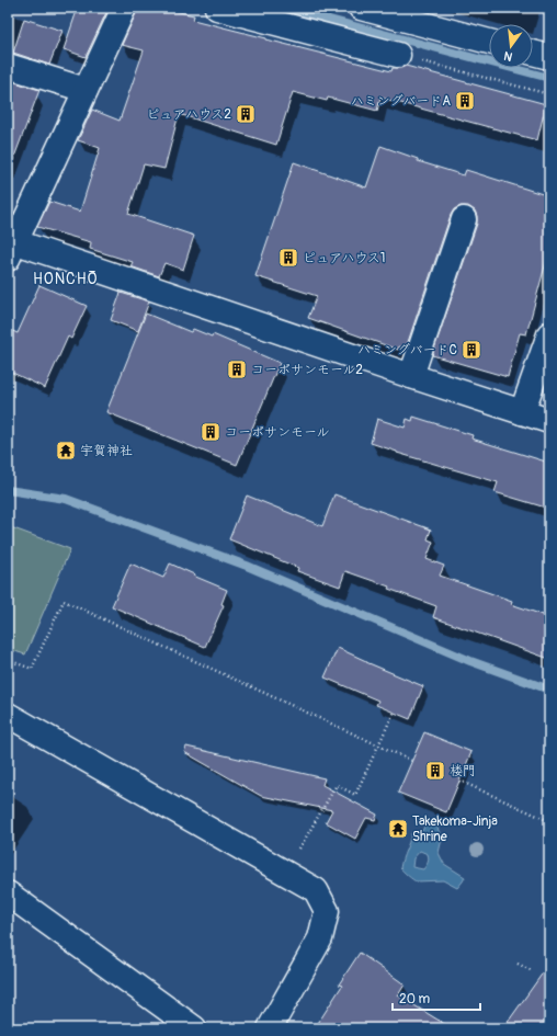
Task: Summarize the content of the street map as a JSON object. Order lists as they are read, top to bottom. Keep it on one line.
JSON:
{"districts":["HONCHŌ"],"places":{"building":["ハミングバードA","ピュアハウス2","ピュアハウス1","ハミングバードC","コーポサンモール2","コーポサンモール","楼門"],"temple":["宇賀神社","Takekoma-Jinja Shrine"]},"scale_bar":"20 m","north":"bottom"}
